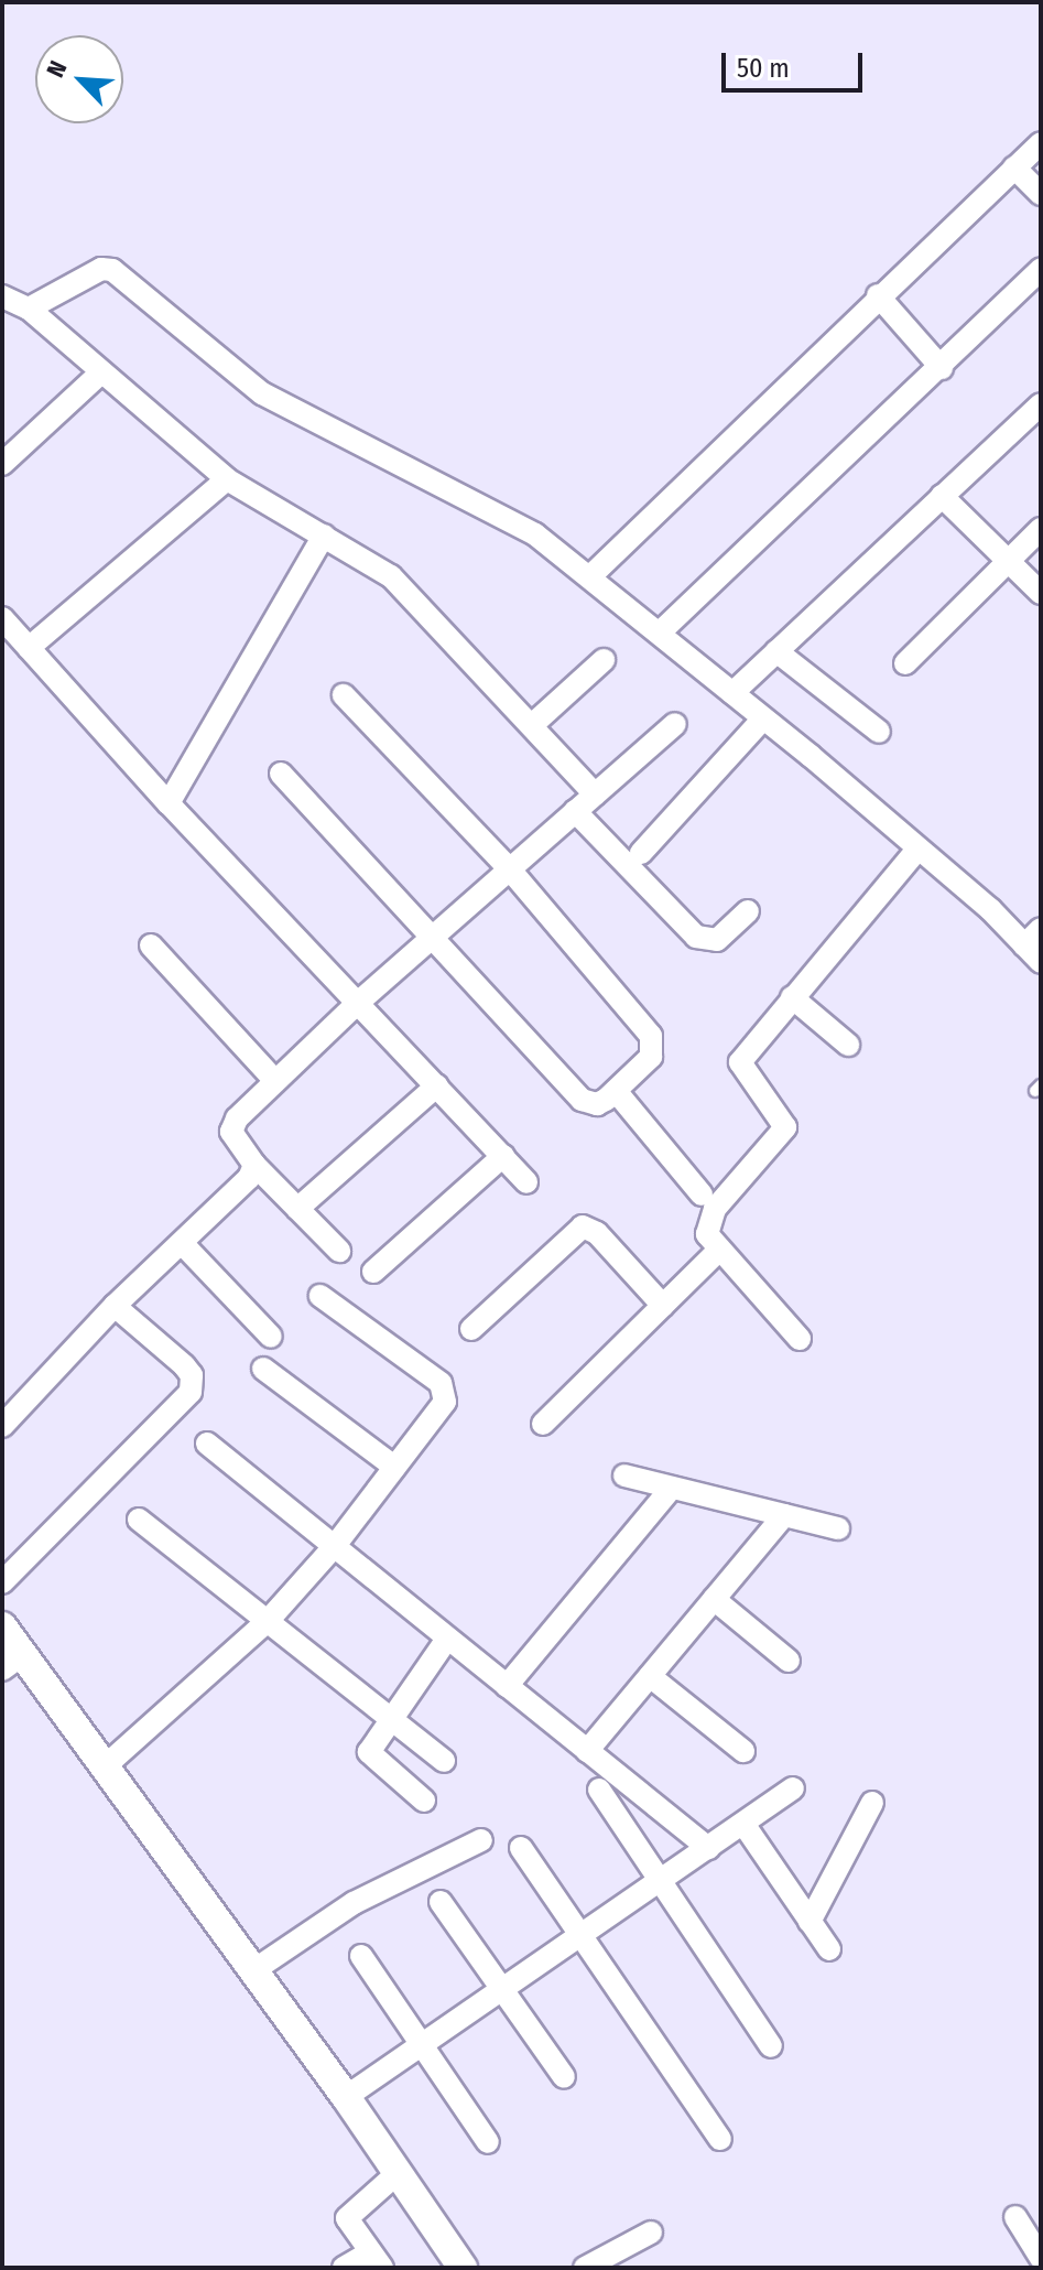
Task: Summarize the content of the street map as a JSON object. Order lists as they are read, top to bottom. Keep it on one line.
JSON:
{"scale_bar":"50 m","north":"top left"}
